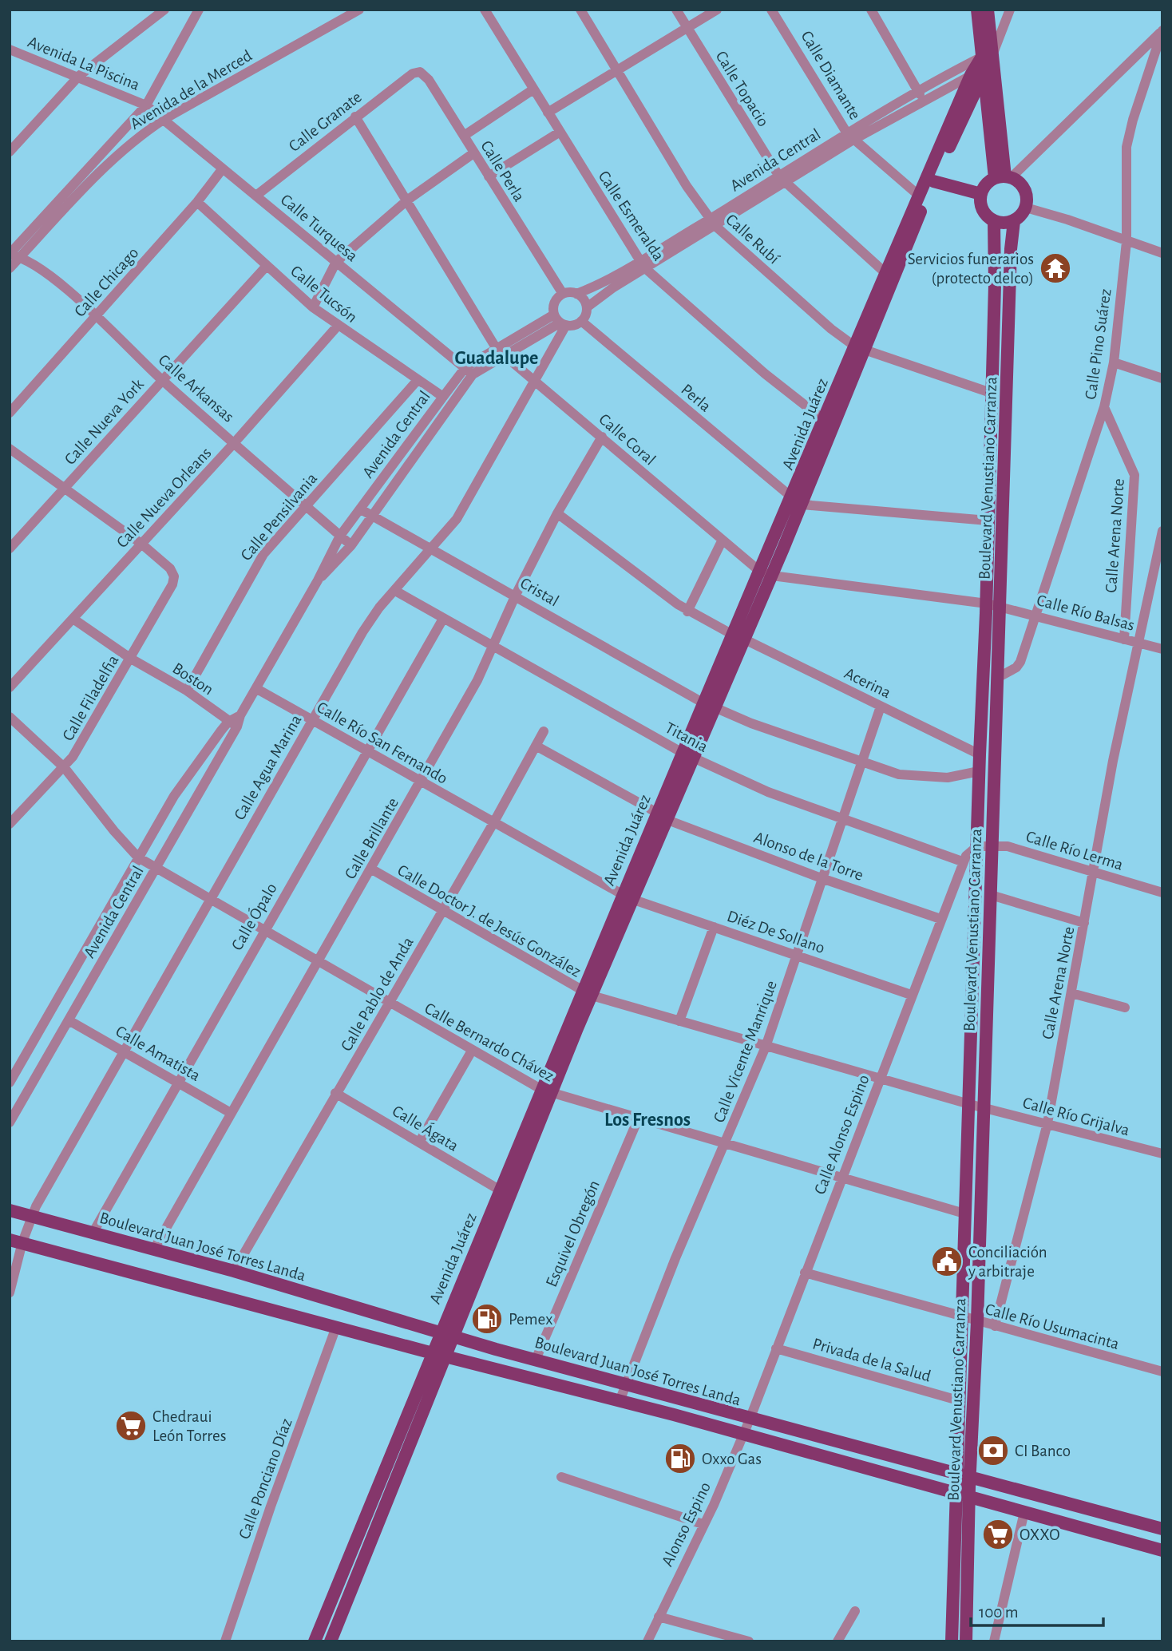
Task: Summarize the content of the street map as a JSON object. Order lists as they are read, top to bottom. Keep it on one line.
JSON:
{"streets":{"main road":["Avenida Juárez","Boulevard Venustiano Carranza","Boulevard Juan José Torres Landa"],"street":["Avenida La Piscina","Calle Diamante","Calle Topacio","Avenida de la Merced","Calle Granate","Avenida Central","Calle Perla","Calle Esmeralda","Calle Turquesa","Calle Rubí","Calle Chicago","Calle Tucsón","Calle Pino Suárez","Calle Arkansas","Perla","Calle Nueva York","Calle Coral","Calle Nueva Orleans","Calle Pensilvania","Calle Arena Norte","Cristal","Calle Río Balsas","Boston","Acerina","Calle Filadelfia","Titania","Calle Río San Fernando","Calle Agua Marina","Calle Brillante","Calle Río Lerma","Alonso de la Torre","Calle Ópalo","Calle Doctor J. de Jesús González","Diéz De Sollano","Calle Pablo de Anda","Calle Bernardo Chávez","Calle Vicente Manrique","Calle Amatista","Calle Río Grijalva","Calle Ágata","Calle Alonso Espino","Esquivel Obregón","Calle Río Usumacinta","Privada de la Salud","Calle Ponciano Díaz","Alonso Espino"]},"crossings":[["Avenida La Piscina","Avenida de la Merced"],["Avenida La Piscina","Calle Turquesa"],["Calle Diamante","Avenida Central"],["Calle Diamante","Avenida Juárez"],["Calle Topacio","Avenida Central"],["Calle Topacio","Avenida Juárez"],["Avenida de la Merced","Calle Turquesa"],["Avenida de la Merced","Calle Arkansas"],["Calle Granate","Calle Perla"],["Calle Granate","Calle Turquesa"],["Calle Granate","Calle Coral"],["Avenida Central","Calle Perla"],["Avenida Central","Calle Esmeralda"],["Avenida Central","Calle Turquesa"],["Avenida Central","Calle Rubí"],["Avenida Central","Calle Tucsón"],["Avenida Central","Calle Arkansas"],["Avenida Central","Perla"],["Avenida Central","Avenida Juárez"],["Avenida Central","Calle Coral"],["Avenida Central","Cristal"],["Avenida Central","Boston"],["Avenida Central","Calle Río San Fernando"],["Avenida Central","Calle Agua Marina"],["Avenida Central","Calle Bernardo Chávez"],["Avenida Central","Calle Amatista"],["Calle Perla","Perla"],["Calle Perla","Calle Agua Marina"],["Calle Esmeralda","Avenida Juárez"],["Calle Turquesa","Calle Chicago"],["Calle Rubí","Avenida Juárez"],["Calle Rubí","Boulevard Venustiano Carranza"],["Calle Chicago","Calle Tucsón"],["Calle Chicago","Calle Arkansas"],["Calle Tucsón","Calle Nueva York"],["Calle Tucsón","Calle Nueva Orleans"],["Calle Tucsón","Calle Pensilvania"],["Calle Pino Suárez","Boulevard Venustiano Carranza"],["Calle Pino Suárez","Calle Arena Norte"],["Calle Pino Suárez","Calle Río Balsas"],["Calle Arkansas","Calle Nueva York"],["Calle Arkansas","Calle Nueva Orleans"],["Calle Arkansas","Calle Pensilvania"],["Perla","Avenida Juárez"],["Perla","Calle Agua Marina"],["Avenida Juárez","Calle Coral"],["Avenida Juárez","Cristal"],["Avenida Juárez","Acerina"],["Avenida Juárez","Titania"],["Avenida Juárez","Calle Río San Fernando"],["Avenida Juárez","Alonso de la Torre"],["Avenida Juárez","Calle Doctor J. de Jesús González"],["Avenida Juárez","Diéz De Sollano"],["Avenida Juárez","Calle Bernardo Chávez"],["Avenida Juárez","Calle Ágata"],["Avenida Juárez","Boulevard Juan José Torres Landa"],["Calle Coral","Boulevard Venustiano Carranza"],["Calle Coral","Calle Río Balsas"],["Calle Coral","Calle Agua Marina"],["Calle Coral","Calle Brillante"],["Boulevard Venustiano Carranza","Calle Río Balsas"],["Boulevard Venustiano Carranza","Acerina"],["Boulevard Venustiano Carranza","Calle Río Lerma"],["Boulevard Venustiano Carranza","Calle Bernardo Chávez"],["Boulevard Venustiano Carranza","Calle Río Grijalva"],["Boulevard Venustiano Carranza","Boulevard Juan José Torres Landa"],["Boulevard Venustiano Carranza","Calle Río Usumacinta"],["Boulevard Venustiano Carranza","Privada de la Salud"],["Calle Nueva Orleans","Boston"],["Calle Nueva Orleans","Calle Filadelfia"],["Calle Pensilvania","Boston"],["Calle Arena Norte","Calle Río Balsas"],["Calle Arena Norte","Calle Río Lerma"],["Calle Arena Norte","Calle Río Grijalva"],["Calle Arena Norte","Calle Río Usumacinta"],["Cristal","Calle Agua Marina"],["Cristal","Calle Brillante"],["Boston","Calle Filadelfia"],["Acerina","Calle Brillante"],["Acerina","Calle Vicente Manrique"],["Calle Filadelfia","Calle Bernardo Chávez"],["Titania","Calle Agua Marina"],["Titania","Calle Brillante"],["Titania","Calle Ópalo"],["Titania","Calle Vicente Manrique"],["Titania","Calle Alonso Espino"],["Calle Río San Fernando","Calle Agua Marina"],["Calle Río San Fernando","Calle Brillante"],["Calle Río San Fernando","Calle Ópalo"],["Calle Río San Fernando","Diéz De Sollano"],["Calle Río San Fernando","Calle Pablo de Anda"],["Calle Agua Marina","Calle Bernardo Chávez"],["Calle Agua Marina","Calle Amatista"],["Calle Agua Marina","Boulevard Juan José Torres Landa"],["Calle Brillante","Calle Doctor J. de Jesús González"],["Calle Brillante","Calle Bernardo Chávez"],["Calle Brillante","Calle Amatista"],["Calle Brillante","Boulevard Juan José Torres Landa"],["Alonso de la Torre","Calle Pablo de Anda"],["Alonso de la Torre","Calle Vicente Manrique"],["Alonso de la Torre","Calle Alonso Espino"],["Calle Ópalo","Calle Bernardo Chávez"],["Calle Ópalo","Calle Amatista"],["Calle Ópalo","Boulevard Juan José Torres Landa"],["Calle Doctor J. de Jesús González","Calle Pablo de Anda"],["Calle Doctor J. de Jesús González","Calle Vicente Manrique"],["Calle Doctor J. de Jesús González","Calle Río Grijalva"],["Diéz De Sollano","Calle Vicente Manrique"],["Diéz De Sollano","Calle Alonso Espino"],["Calle Pablo de Anda","Calle Bernardo Chávez"],["Calle Pablo de Anda","Calle Ágata"],["Calle Pablo de Anda","Boulevard Juan José Torres Landa"],["Calle Bernardo Chávez","Calle Vicente Manrique"],["Calle Bernardo Chávez","Calle Alonso Espino"],["Calle Bernardo Chávez","Esquivel Obregón"],["Calle Vicente Manrique","Calle Río Grijalva"],["Calle Vicente Manrique","Boulevard Juan José Torres Landa"],["Calle Río Grijalva","Calle Alonso Espino"],["Calle Alonso Espino","Boulevard Juan José Torres Landa"],["Calle Alonso Espino","Calle Río Usumacinta"],["Calle Alonso Espino","Privada de la Salud"],["Calle Alonso Espino","Alonso Espino"],["Esquivel Obregón","Boulevard Juan José Torres Landa"],["Boulevard Juan José Torres Landa","Calle Ponciano Díaz"],["Boulevard Juan José Torres Landa","Alonso Espino"]],"districts":["Guadalupe","Los Fresnos"],"places":{"temple":["Servicios funerarios (protecto delco)"],"public building":["Conciliación y arbitraje"],"fuel station":["Pemex","Oxxo Gas"],"supermarket":["Chedraui León Torres","OXXO"],"bank":["CI Banco"]},"scale_bar":"100 m"}
